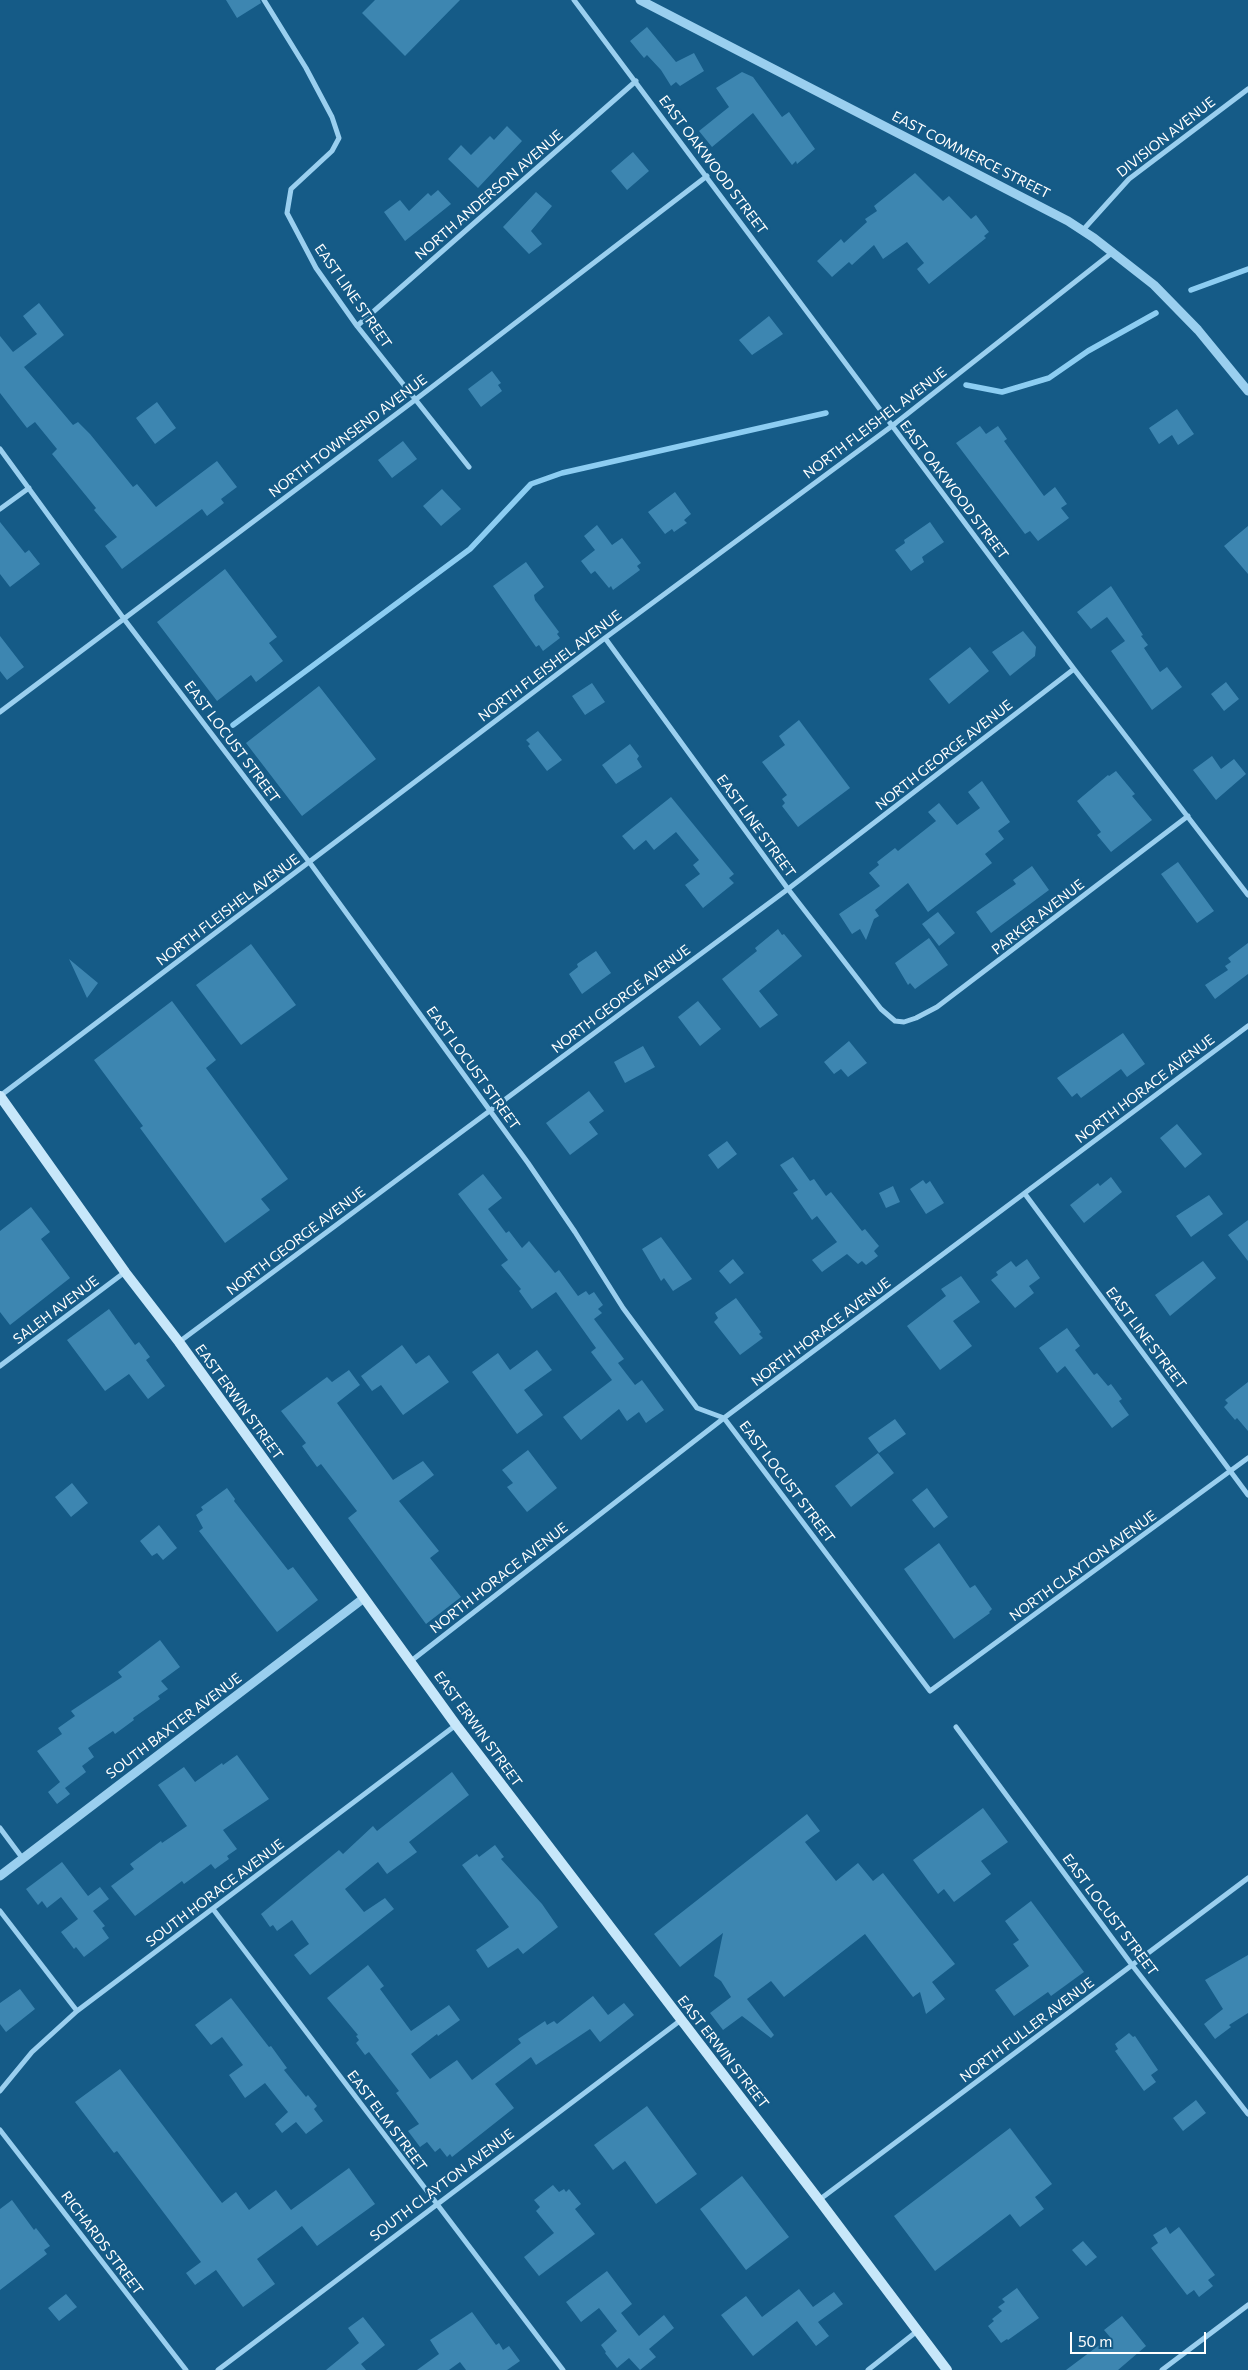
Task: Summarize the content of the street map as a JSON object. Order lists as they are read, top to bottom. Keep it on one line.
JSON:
{"streets":{"main road":["EAST ERWIN STREET"],"street":["DIVISION AVENUE","EAST COMMERCE STREET","EAST OAKWOOD STREET","NORTH ANDERSON AVENUE","EAST LINE STREET","NORTH FLEISHEL AVENUE","NORTH TOWNSEND AVENUE","EAST LOCUST STREET","NORTH GEORGE AVENUE","PARKER AVENUE","NORTH HORACE AVENUE","SALEH AVENUE","NORTH CLAYTON AVENUE","SOUTH BAXTER AVENUE","SOUTH HORACE AVENUE","NORTH FULLER AVENUE","EAST ELM STREET","SOUTH CLAYTON AVENUE","RICHARDS STREET"]},"crossings":[["DIVISION AVENUE","EAST COMMERCE STREET"],["EAST COMMERCE STREET","NORTH FLEISHEL AVENUE"],["EAST OAKWOOD STREET","NORTH ANDERSON AVENUE"],["EAST OAKWOOD STREET","NORTH FLEISHEL AVENUE"],["EAST OAKWOOD STREET","NORTH TOWNSEND AVENUE"],["EAST OAKWOOD STREET","NORTH GEORGE AVENUE"],["EAST OAKWOOD STREET","PARKER AVENUE"],["NORTH ANDERSON AVENUE","EAST LINE STREET"],["EAST LINE STREET","NORTH FLEISHEL AVENUE"],["EAST LINE STREET","NORTH TOWNSEND AVENUE"],["EAST LINE STREET","NORTH GEORGE AVENUE"],["EAST LINE STREET","PARKER AVENUE"],["EAST LINE STREET","NORTH HORACE AVENUE"],["EAST LINE STREET","NORTH CLAYTON AVENUE"],["NORTH FLEISHEL AVENUE","EAST LOCUST STREET"],["NORTH FLEISHEL AVENUE","EAST ERWIN STREET"],["NORTH TOWNSEND AVENUE","EAST LOCUST STREET"],["EAST LOCUST STREET","NORTH GEORGE AVENUE"],["EAST LOCUST STREET","NORTH HORACE AVENUE"],["EAST LOCUST STREET","NORTH CLAYTON AVENUE"],["EAST LOCUST STREET","NORTH FULLER AVENUE"],["NORTH GEORGE AVENUE","EAST ERWIN STREET"],["NORTH HORACE AVENUE","EAST ERWIN STREET"],["SALEH AVENUE","EAST ERWIN STREET"],["EAST ERWIN STREET","SOUTH BAXTER AVENUE"],["EAST ERWIN STREET","SOUTH HORACE AVENUE"],["EAST ERWIN STREET","NORTH FULLER AVENUE"],["EAST ERWIN STREET","SOUTH CLAYTON AVENUE"],["SOUTH HORACE AVENUE","EAST ELM STREET"],["EAST ELM STREET","SOUTH CLAYTON AVENUE"]],"scale_bar":"50 m"}
